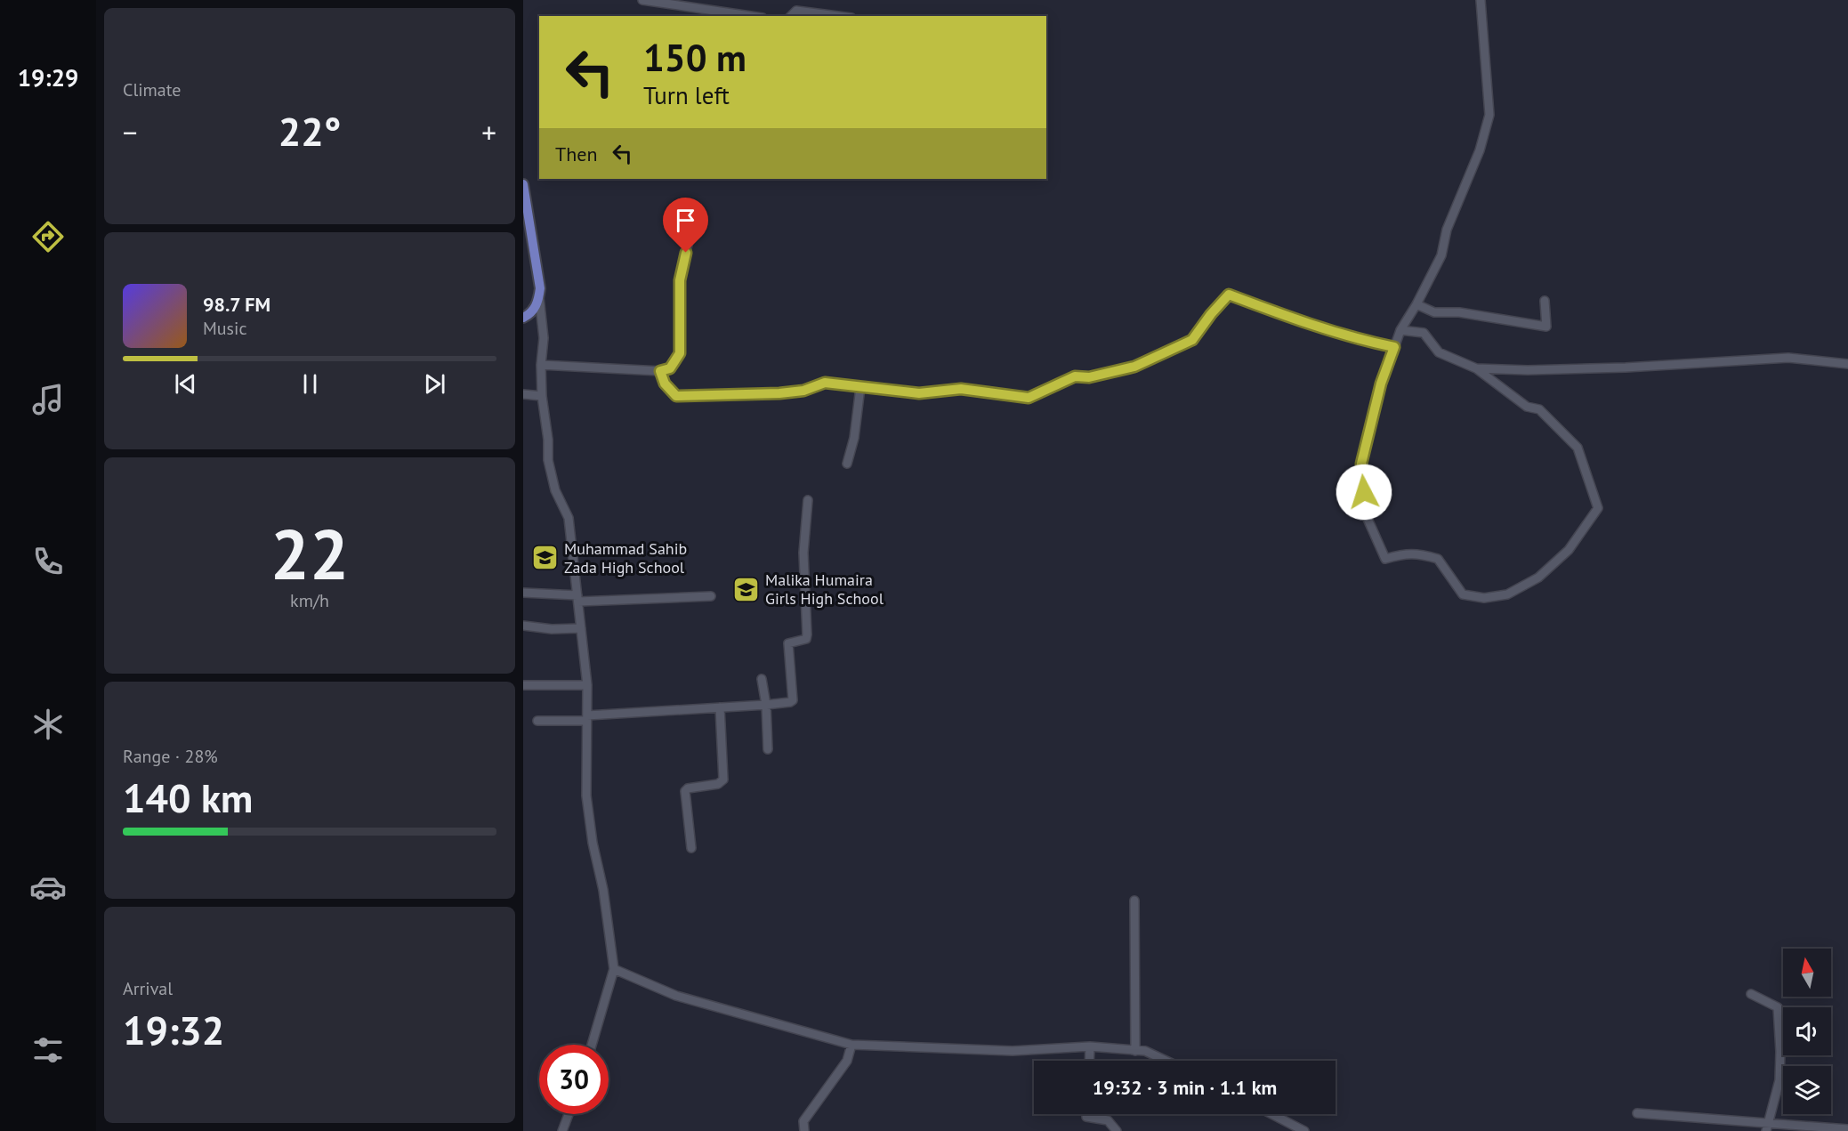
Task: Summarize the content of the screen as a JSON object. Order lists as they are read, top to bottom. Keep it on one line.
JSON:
{"places":{"school or university":["Muhammad Sahib Zada High School","Malika Humaira Girls High School"]},"north":"top","page":{"tabs":"19:29","tile":["Climate",["22","km/h"],["Range · 28%","140 km"],["Arrival","19:32"]],"turn":["150 m","Turn left"],"heat":["−","22°","+"],"then":"Then","song":["98.7 FM","Music"],"limit":"30","trip":"19:32 · 3 min · 1.1 km"}}
